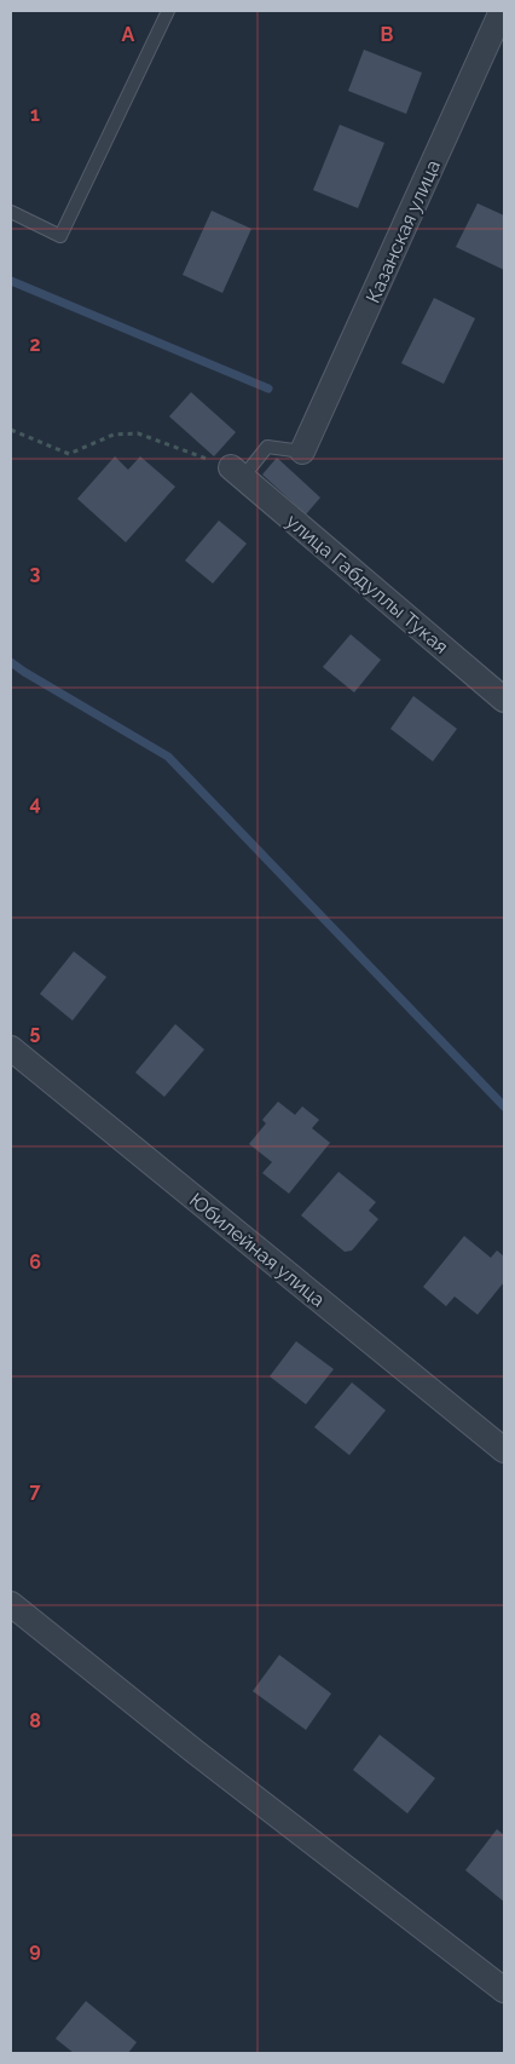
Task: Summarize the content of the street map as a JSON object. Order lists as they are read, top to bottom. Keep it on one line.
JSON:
{"streets":{"street":["Казанская улица","улица Габдуллы Тукая","Юбилейная улица"]},"grid":{"columns":["A","B"],"rows":["1","2","3","4","5","6","7","8","9"]}}
